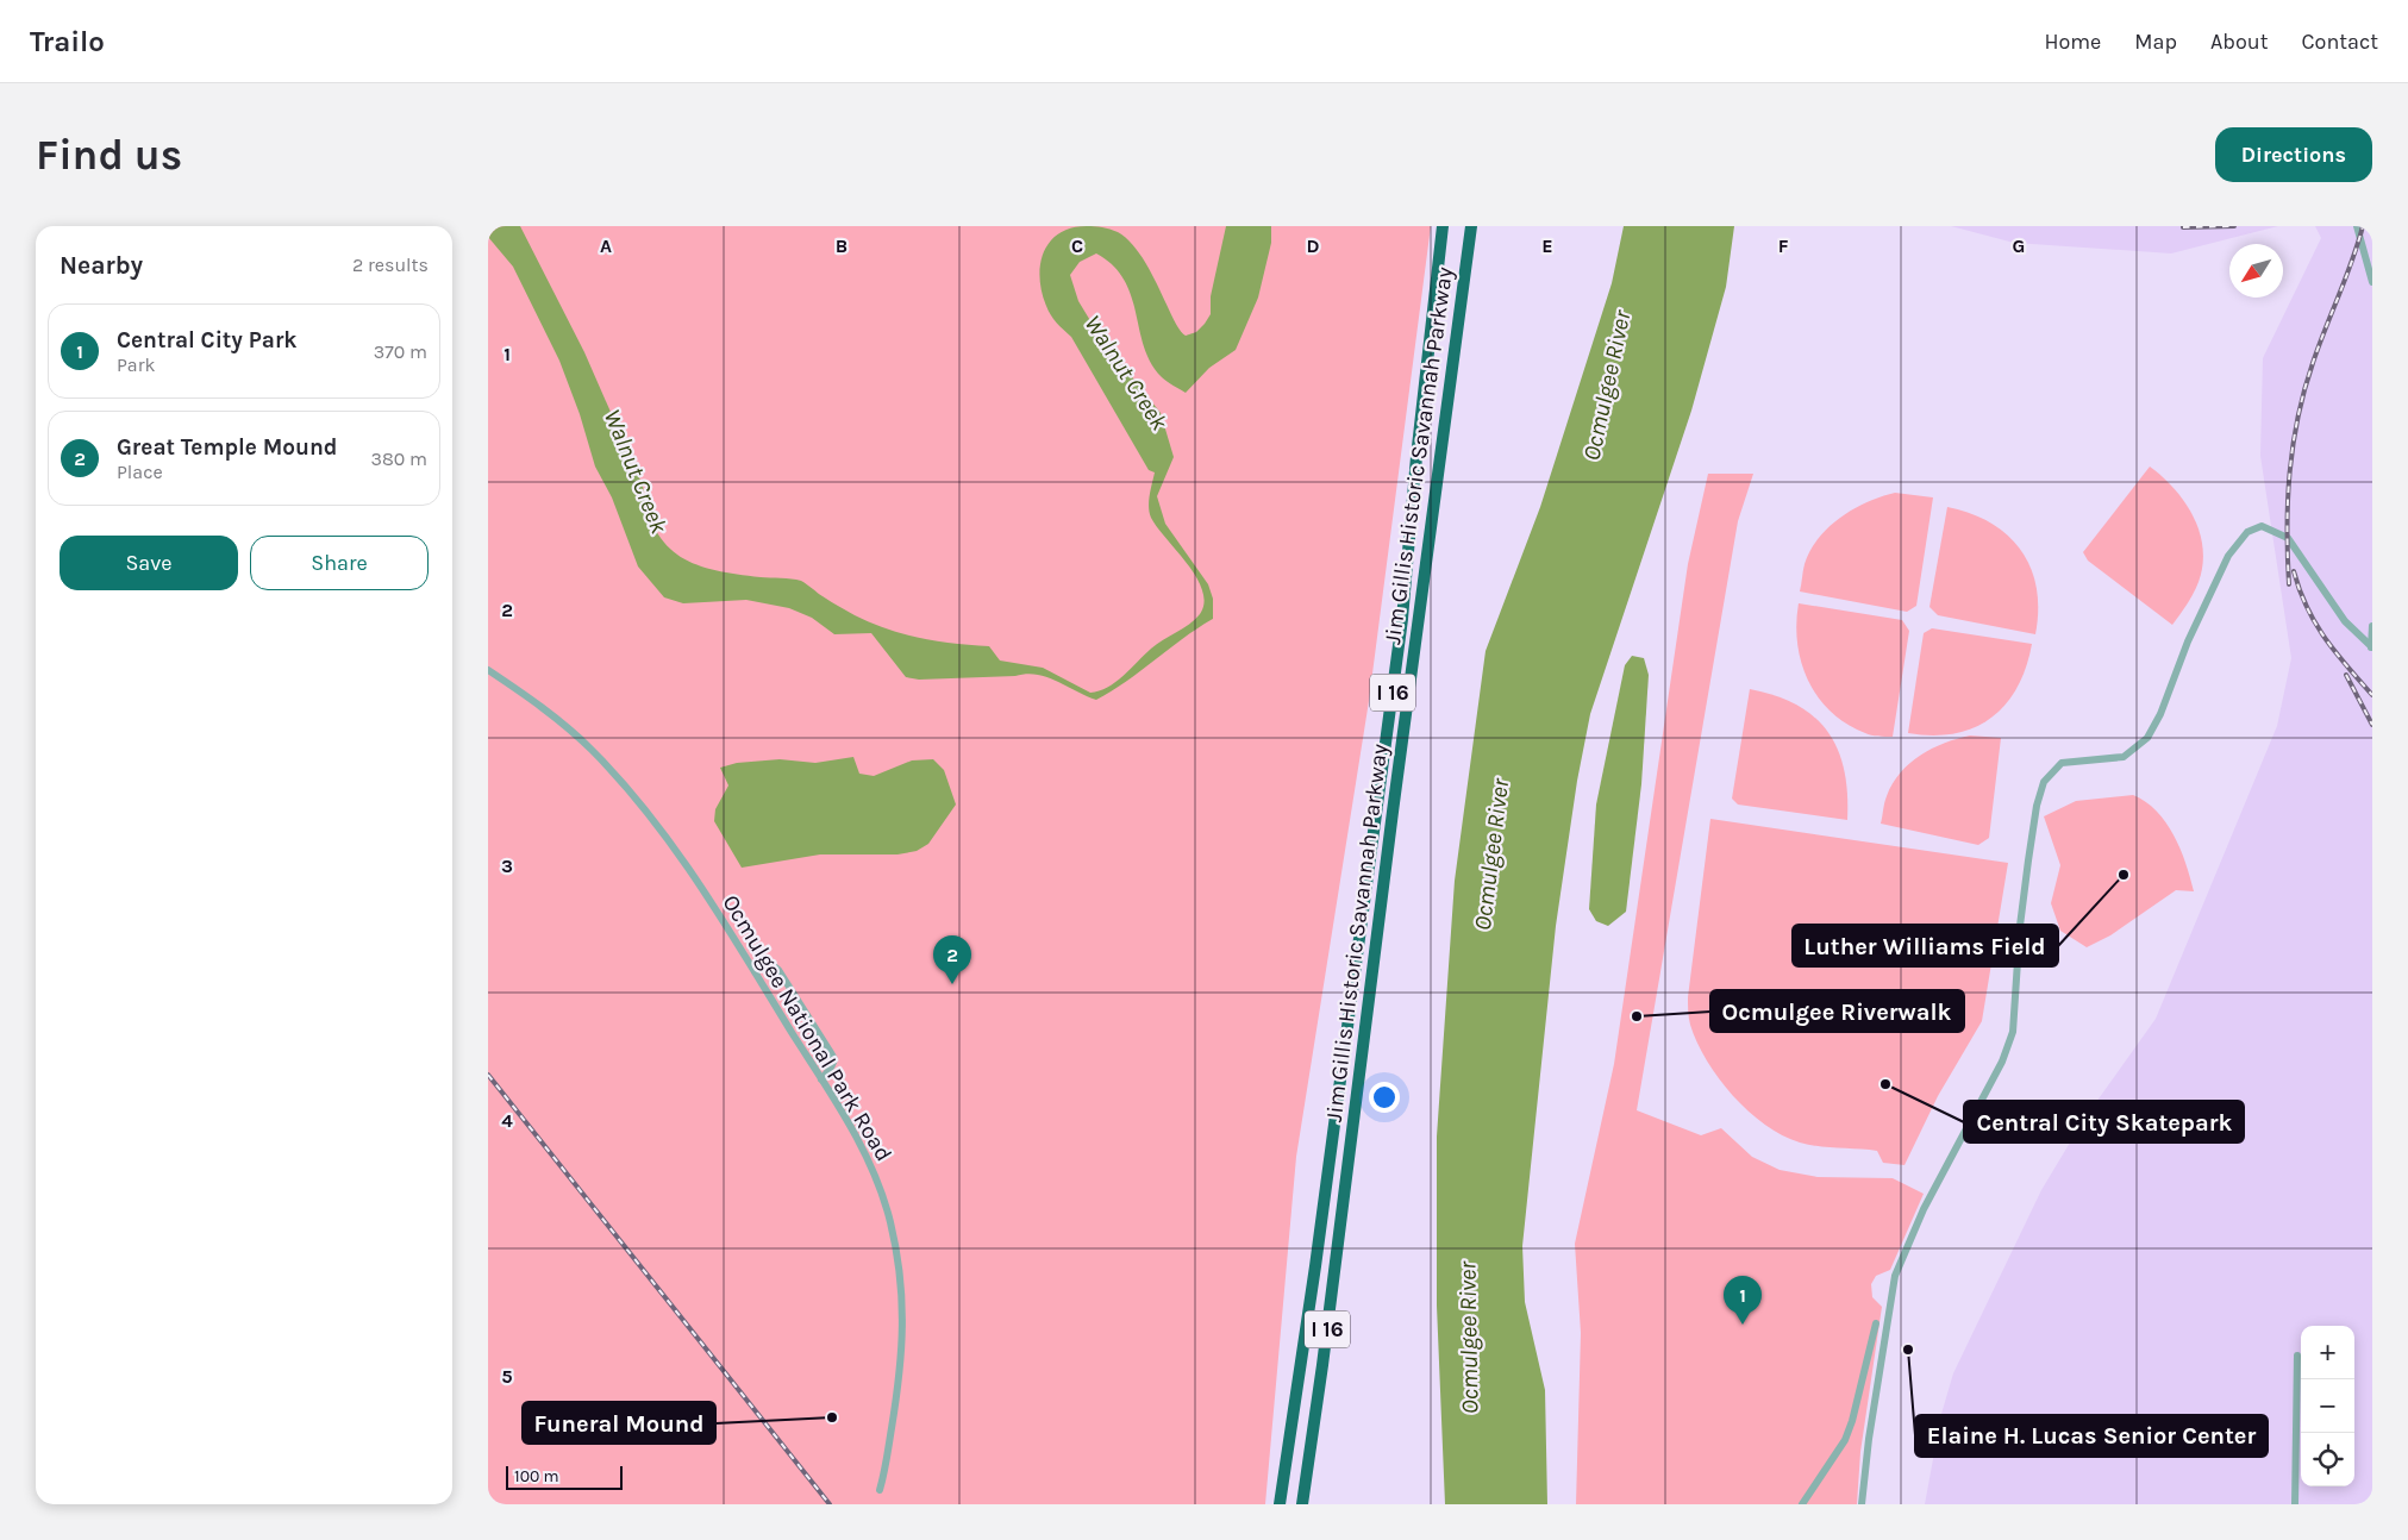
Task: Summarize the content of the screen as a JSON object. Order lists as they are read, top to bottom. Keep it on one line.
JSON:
{"streets":{"highway":["Jim Gillis Historic Savannah Parkway","I 16"],"street":["Ocmulgee National Park Road"]},"water":["Walnut Creek","Ocmulgee River"],"places":["Luther Williams Field","Ocmulgee Riverwalk","Central City Skatepark","Elaine H. Lucas Senior Center","Funeral Mound"],"scale_bar":"100 m","north":"bottom left","page":{"header":"Trailo","nav":["Home","Map","About","Contact"],"buttons":["Directions",["Save","Share"]],"title":"Find us","heading":["Nearby","2 results"],"list":[{"mark":"1","name":"Central City Park","note":"Park","value":"370 m"},{"mark":"2","name":"Great Temple Mound","note":"Place","value":"380 m"}],"pins":["2","1"],"map_buttons":["+","−"],"scale":"100 m"},"grid":{"columns":["A","B","C","D","E","F","G"],"rows":["1","2","3","4","5"]}}
